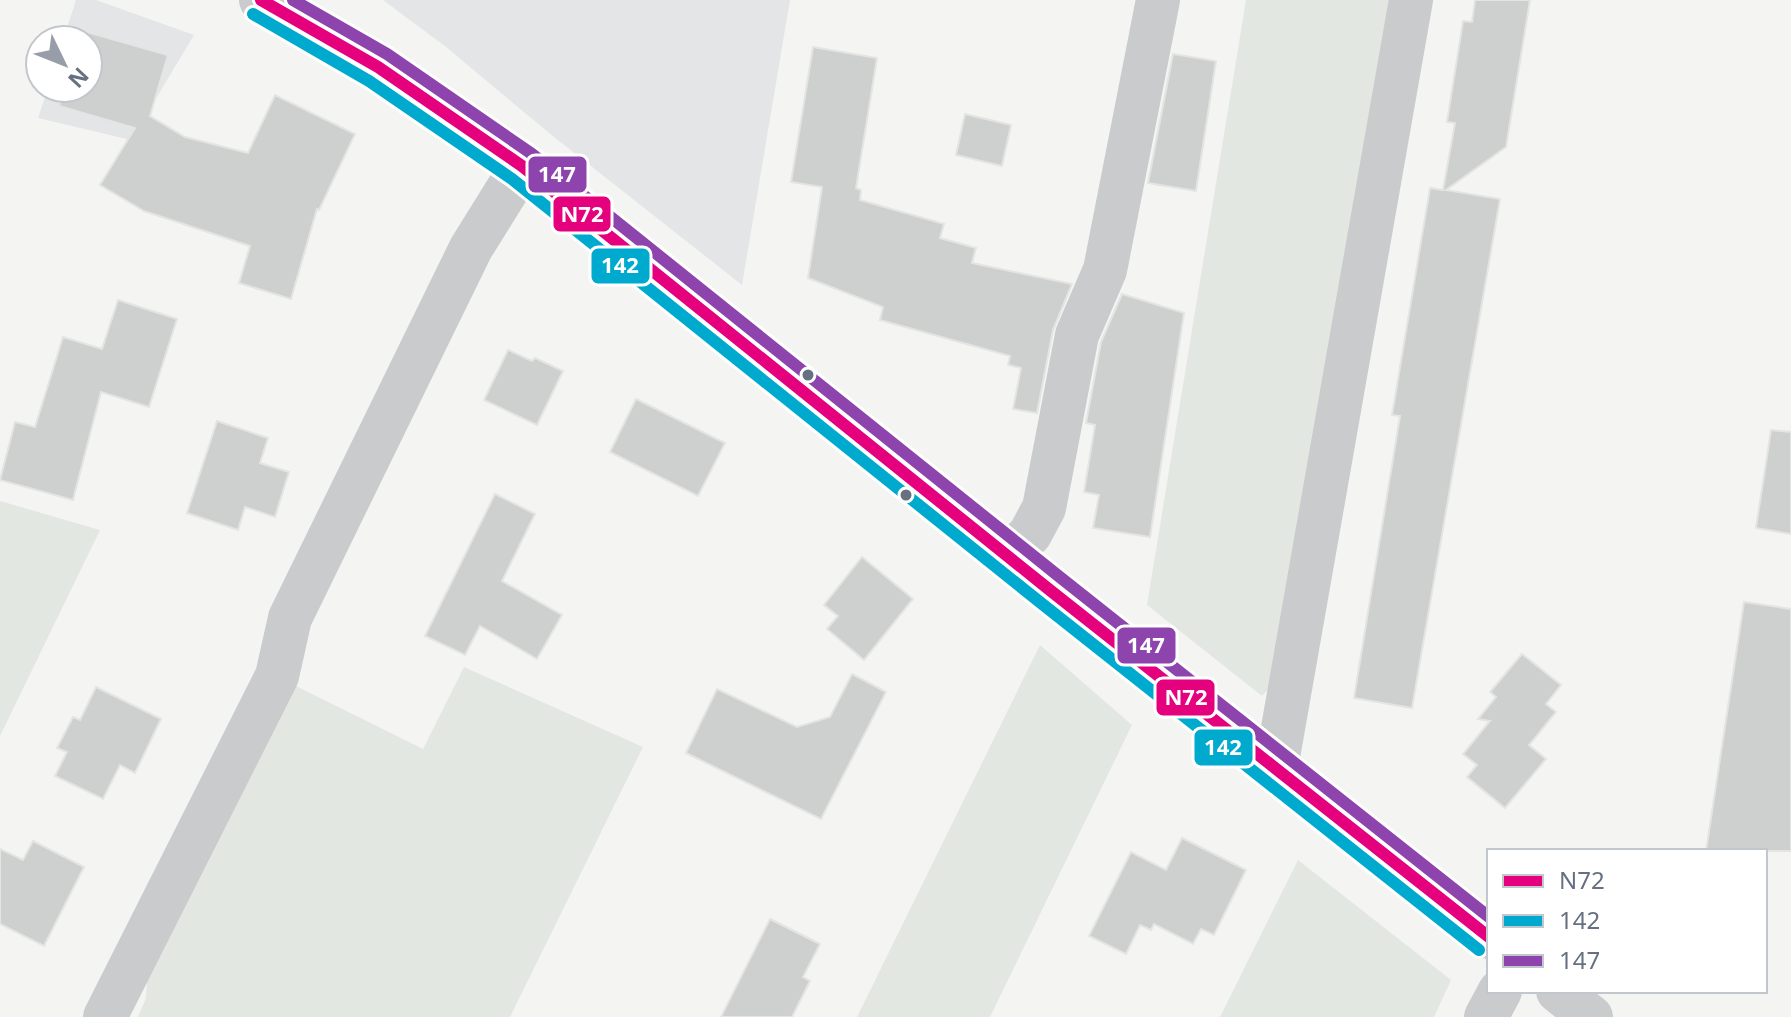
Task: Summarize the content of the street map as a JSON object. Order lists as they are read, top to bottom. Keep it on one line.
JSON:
{"lines":["transit line N72","transit line 147","transit line 142"],"legend":["N72","142","147"],"north":"bottom right"}
